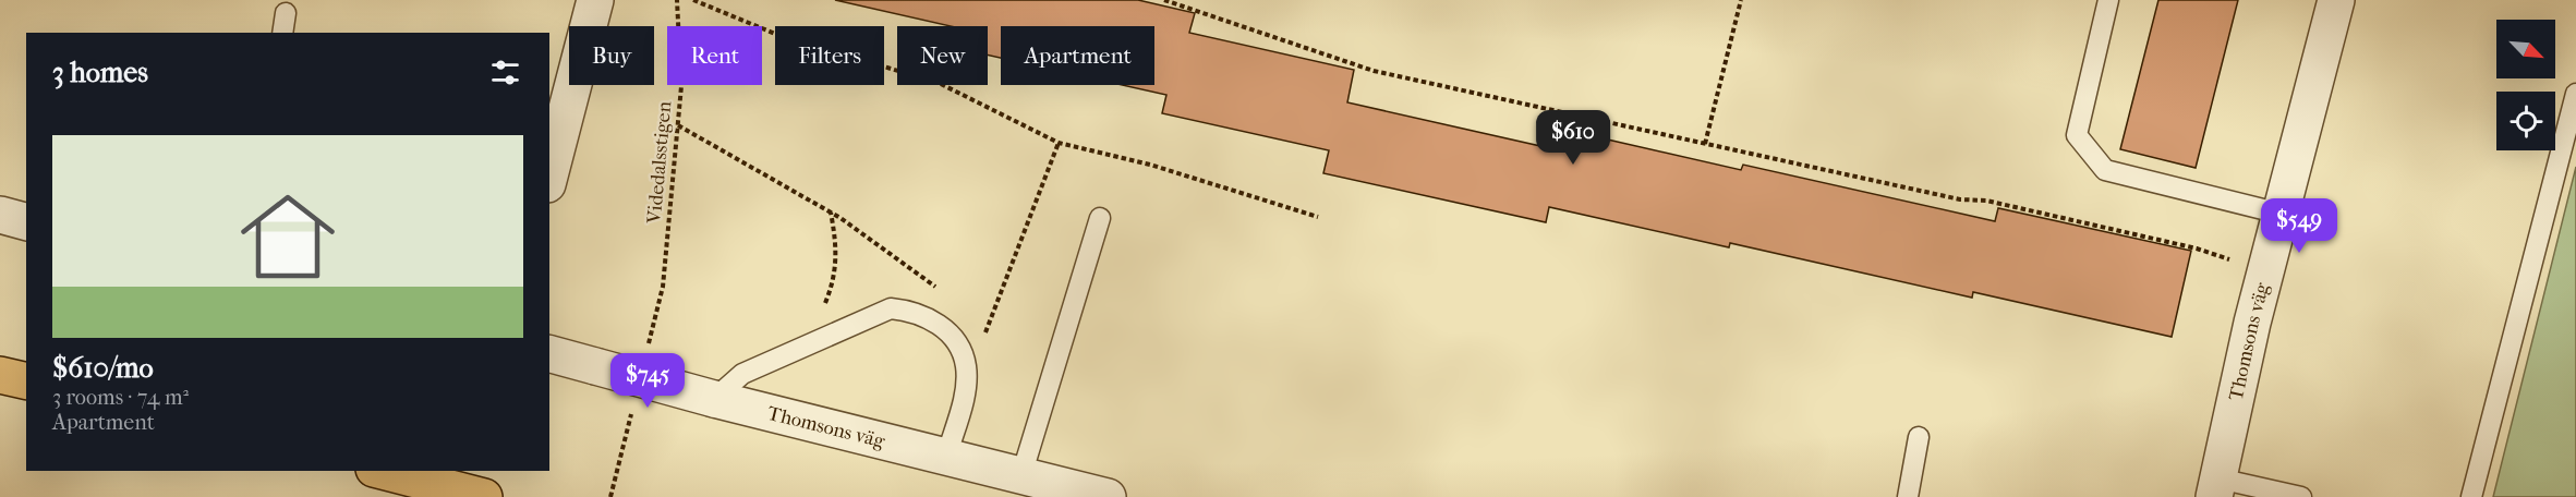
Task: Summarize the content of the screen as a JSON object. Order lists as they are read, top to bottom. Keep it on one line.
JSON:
{"streets":{"street":["Thomsons väg"],"path":["Videdalsstigen"]},"north":"bottom right","page":{"chip":["Buy","Rent","Filters","New","Apartment"],"heading":"3 homes","price":["$610","$549","$745"],"list":[{"name":"$610/mo","note":"3 rooms · 74 m² · Apartment"}]}}
